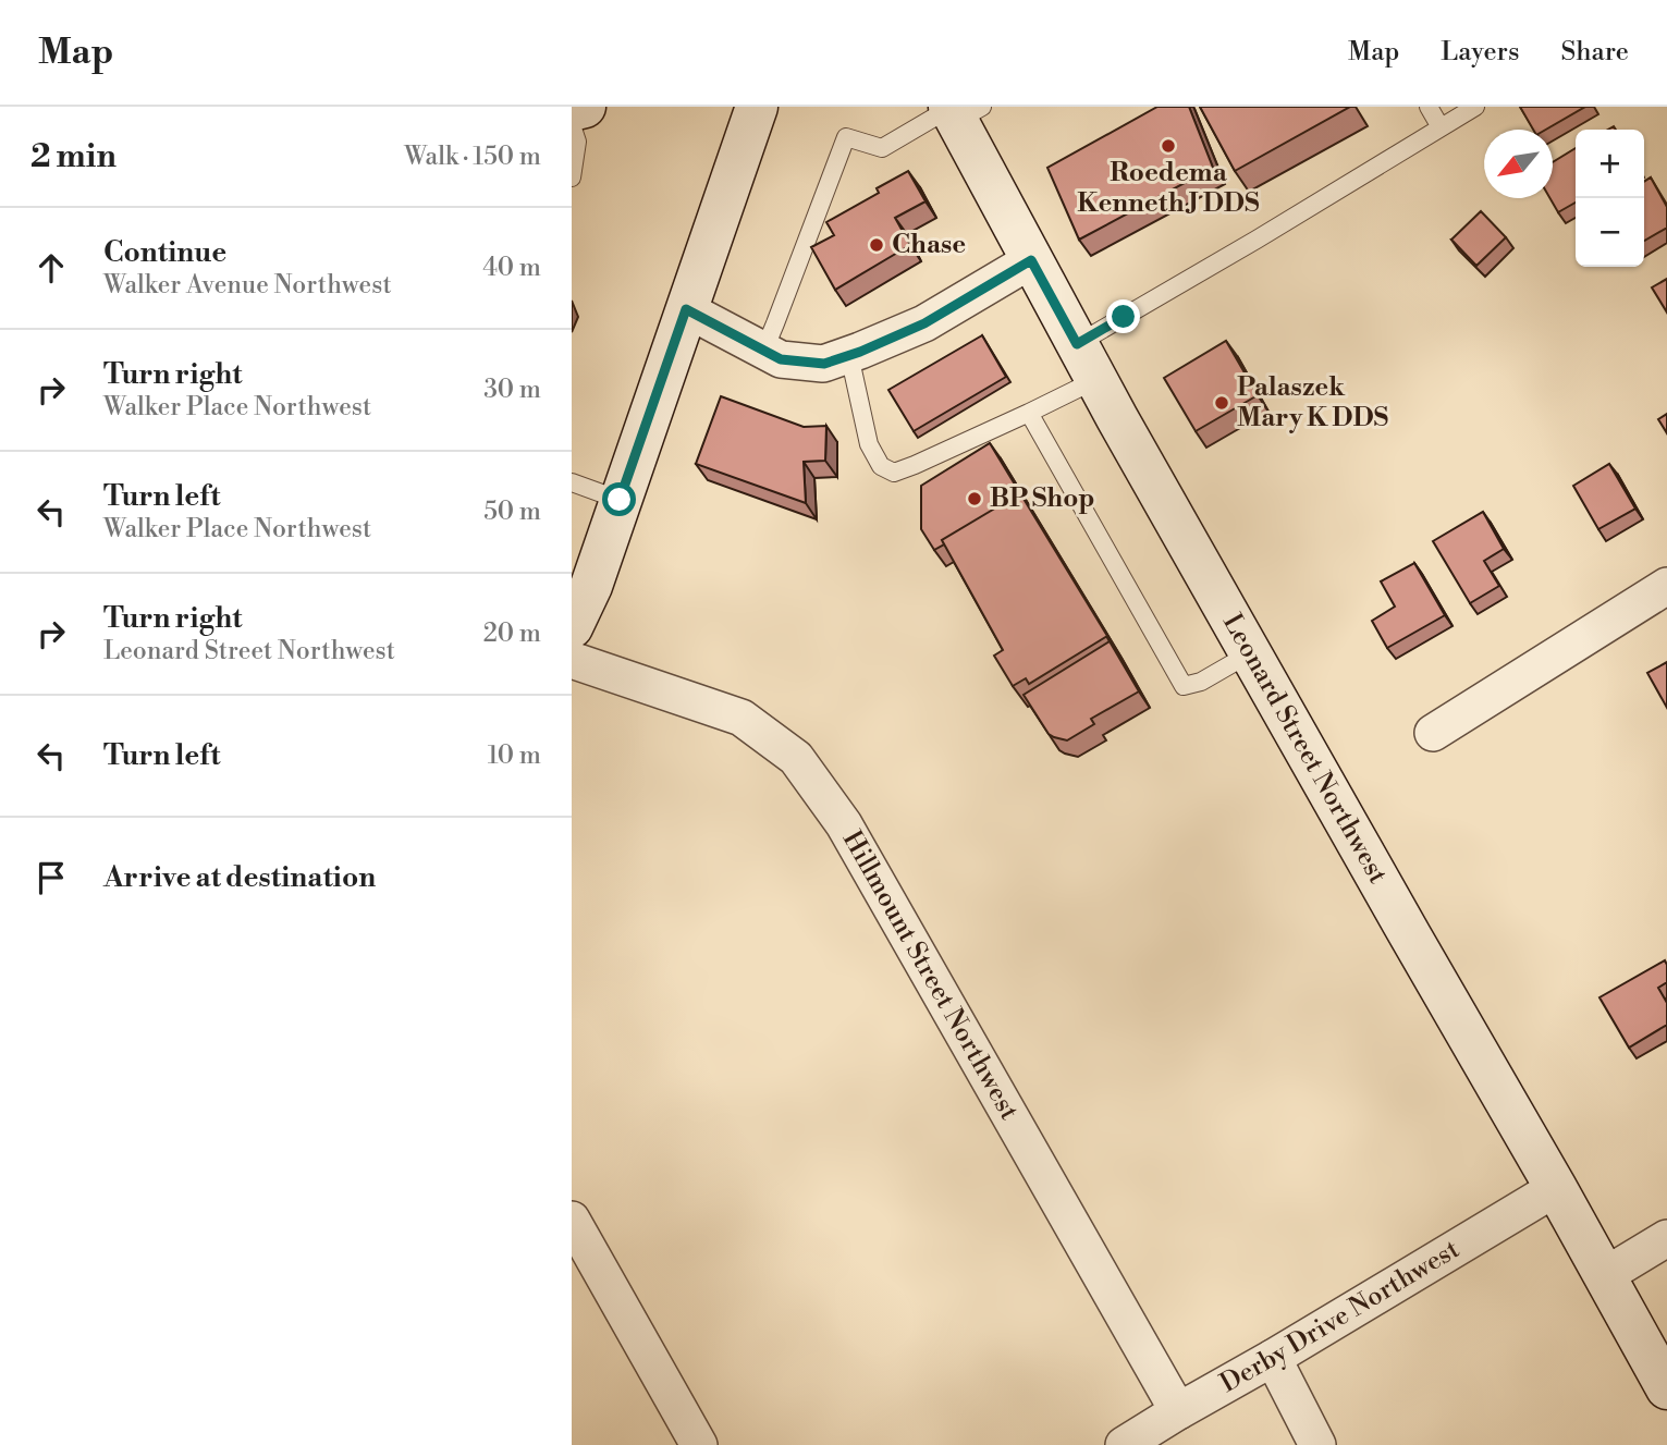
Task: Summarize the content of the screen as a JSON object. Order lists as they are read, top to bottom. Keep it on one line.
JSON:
{"streets":{"main road":["Leonard Street Northwest"],"street":["Hillmount Street Northwest","Derby Drive Northwest"]},"crossings":[["Leonard Street Northwest","Derby Drive Northwest"],["Hillmount Street Northwest","Derby Drive Northwest"]],"places":["Roedema Kenneth J DDS","Chase","Palaszek Mary K DDS","BP Shop"],"north":"bottom left","page":{"header":"Map","nav":["Map","Layers","Share"],"heading":["2 min","Walk · 150 m"],"map_buttons":["+","−"],"list":[["Continue","Walker Avenue Northwest","40 m"],["Turn right","Walker Place Northwest","30 m"],["Turn left","Walker Place Northwest","50 m"],["Turn right","Leonard Street Northwest","20 m"],["Turn left","10 m"],"Arrive at destination"]}}
